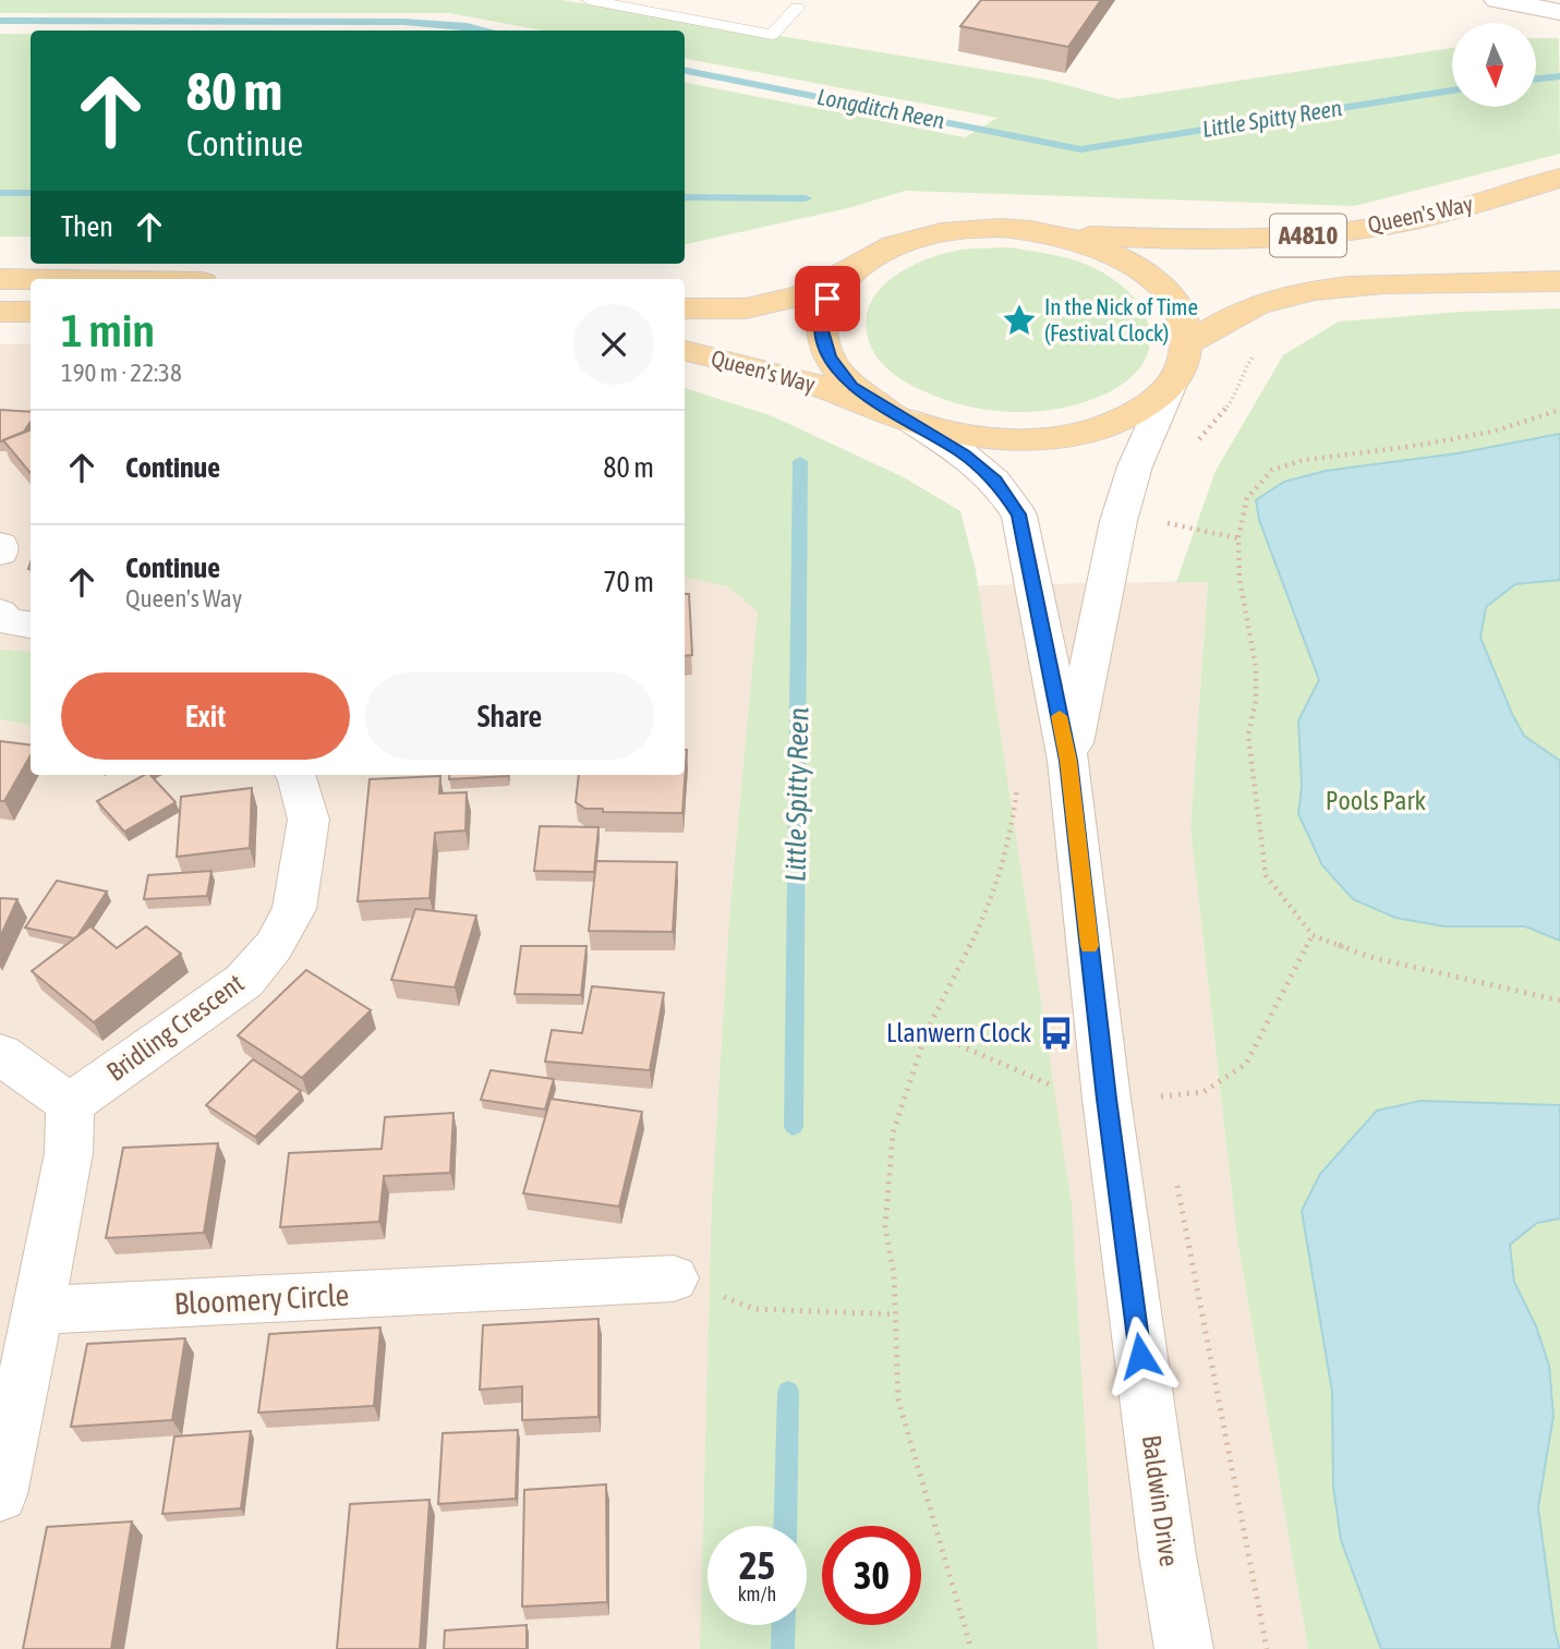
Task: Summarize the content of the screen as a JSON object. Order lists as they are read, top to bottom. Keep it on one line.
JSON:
{"streets":{"main road":["Queen's Way","A4810"],"street":["Bridling Crescent","Bloomery Circle","Baldwin Drive"]},"crossings":[["Queen's Way","A4810"]],"water":["Longditch Reen","Little Spitty Reen"],"parks":["Pools Park"],"places":{"place":["In the Nick of Time (Festival Clock)"],"bus stop":["Llanwern Clock"]},"north":"bottom","page":{"turn":["80 m","Continue"],"then":"Then","heading":["1 min","190 m · 22:38"],"list":[{"name":"Continue","value":"80 m"},{"name":"Continue","note":"Queen's Way","value":"70 m"}],"buttons":["Exit","Share"],"speed":"25 km/h","limit":"30"}}
